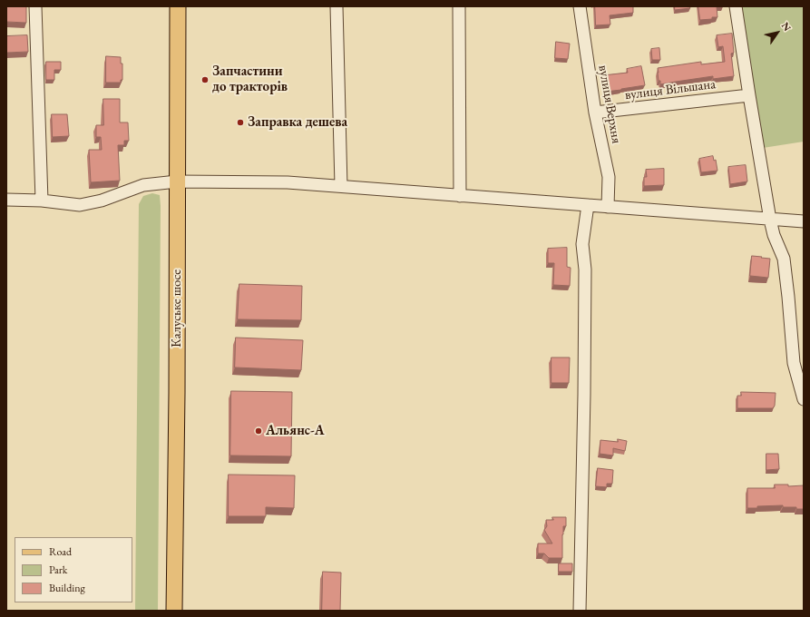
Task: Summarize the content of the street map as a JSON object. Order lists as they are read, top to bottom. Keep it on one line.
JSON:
{"streets":{"main road":["Калуське шосе"],"street":["вулиця Вільшана","вулиця Верхня"]},"crossings":[["вулиця Вільшана","вулиця Верхня"]],"places":["Запчастини до тракторів","Заправка дешева","Альянс-А"],"legend":["Road","Park","Building"],"north":"top right"}
